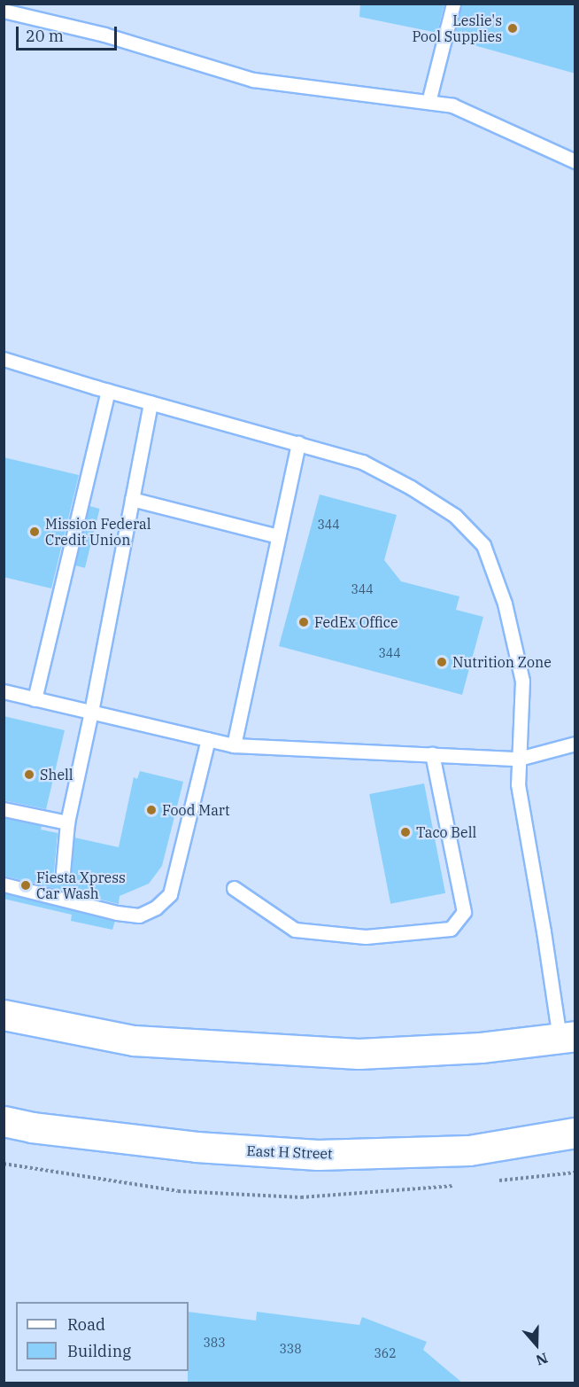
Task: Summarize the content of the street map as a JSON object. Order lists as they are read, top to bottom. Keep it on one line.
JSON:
{"streets":{"main road":["East H Street"]},"places":["Leslie's Pool Supplies","Mission Federal Credit Union","FedEx Office","Nutrition Zone","Shell","Food Mart","Taco Bell","Fiesta Xpress Car Wash"],"house_numbers":["344","344","344","383","338","362"],"legend":["Road","Building"],"scale_bar":"20 m","north":"bottom"}
